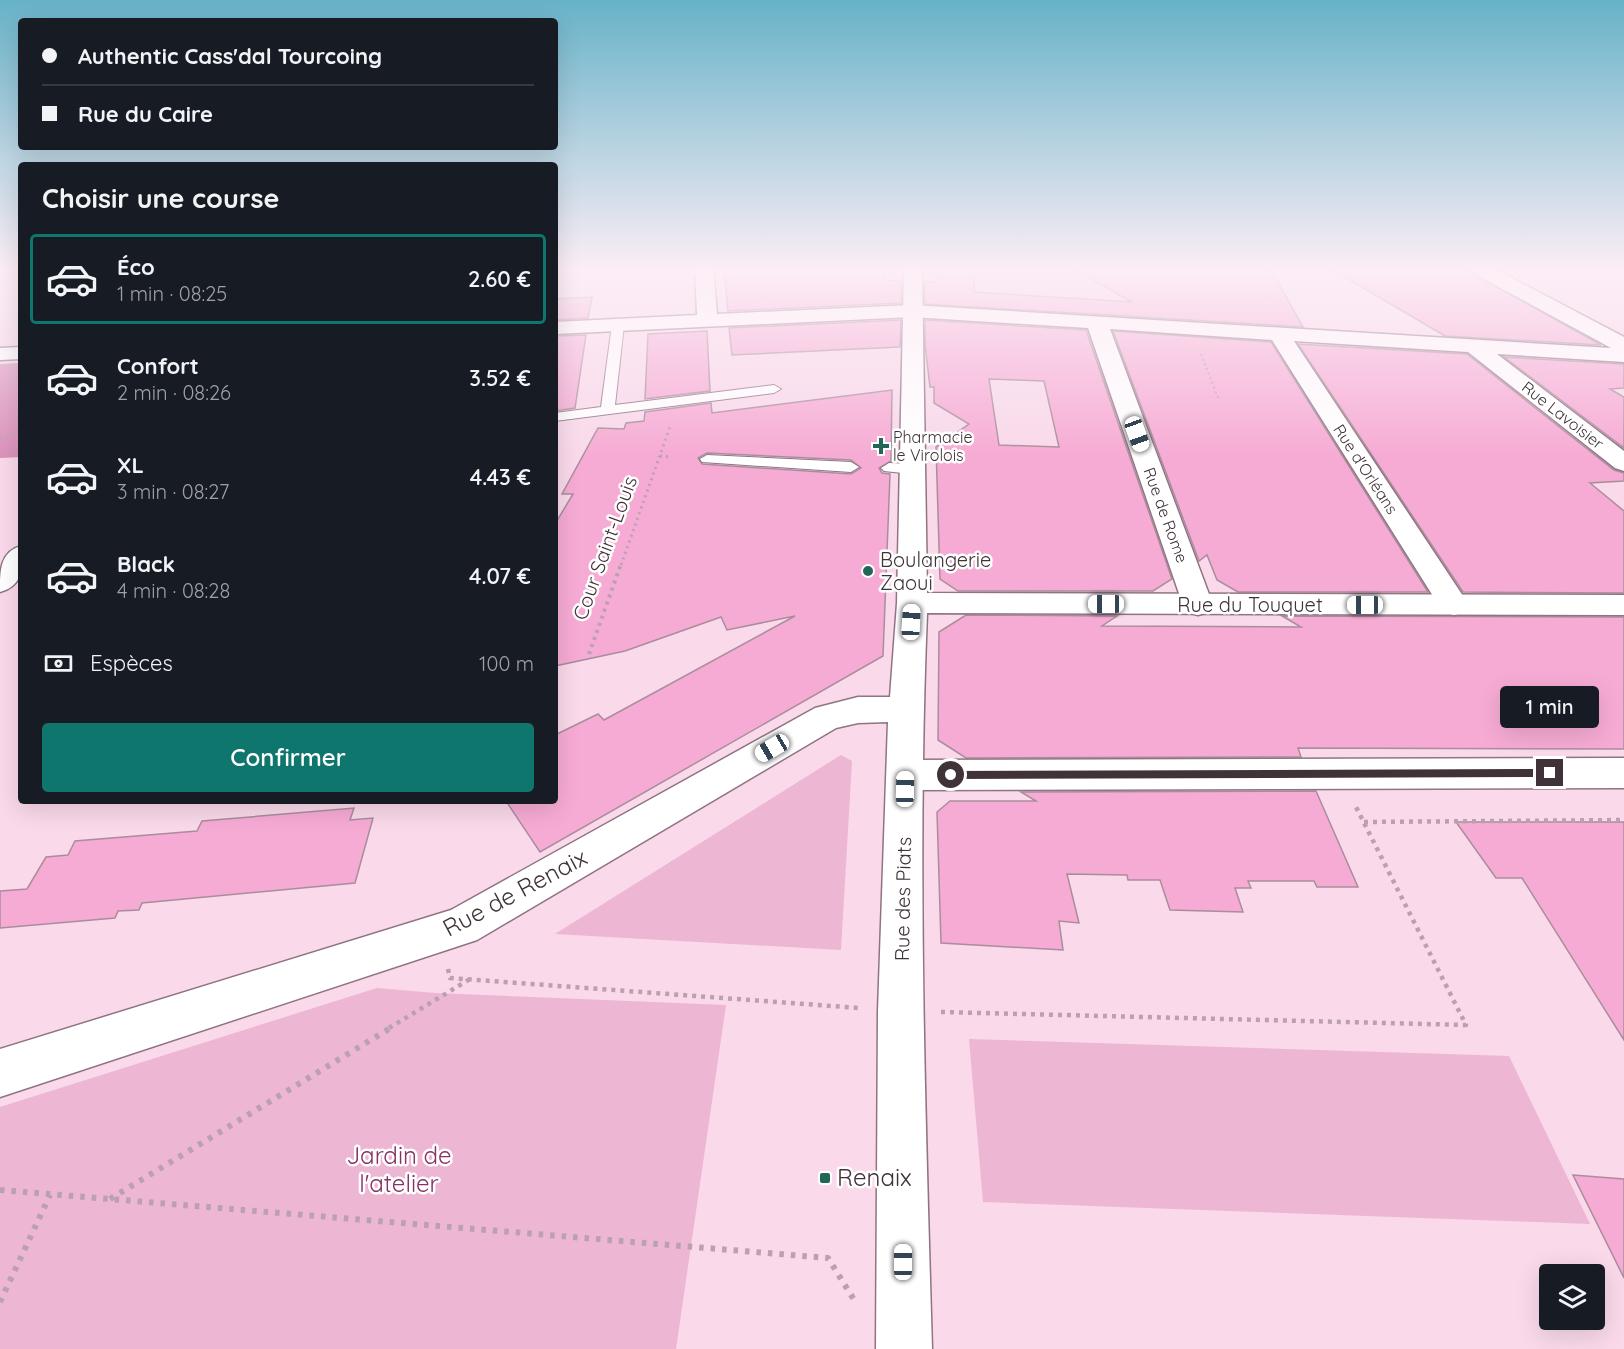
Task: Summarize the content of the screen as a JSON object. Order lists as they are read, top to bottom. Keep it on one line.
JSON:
{"streets":{"street":["Rue Lavoisier","Rue d'Orléans","Rue de Rome","Rue du Touquet","Rue de Renaix","Rue des Piats"],"path":["Cour Saint-Louis"]},"crossings":[["Rue d'Orléans","Rue du Touquet"],["Rue de Rome","Rue du Touquet"],["Rue du Touquet","Rue des Piats"],["Rue de Renaix","Rue des Piats"]],"parks":["Jardin de l'atelier"],"places":{"health":["Pharmacie le Virolois"],"other":["Boulangerie Zaoui"],"transit":["Renaix"]},"page":{"banner":["Authentic Cass'dal Tourcoing","Rue du Caire"],"heading":"Choisir une course","list":[{"name":"Éco","note":"1 min · 08:25","value":"2.60 €"},{"name":"Confort","note":"2 min · 08:26","value":"3.52 €"},{"name":"XL","note":"3 min · 08:27","value":"4.43 €"},{"name":"Black","note":"4 min · 08:28","value":"4.07 €"}],"pay":["Espèces","100 m"],"bubble":"1 min","buttons":"Confirmer"}}
